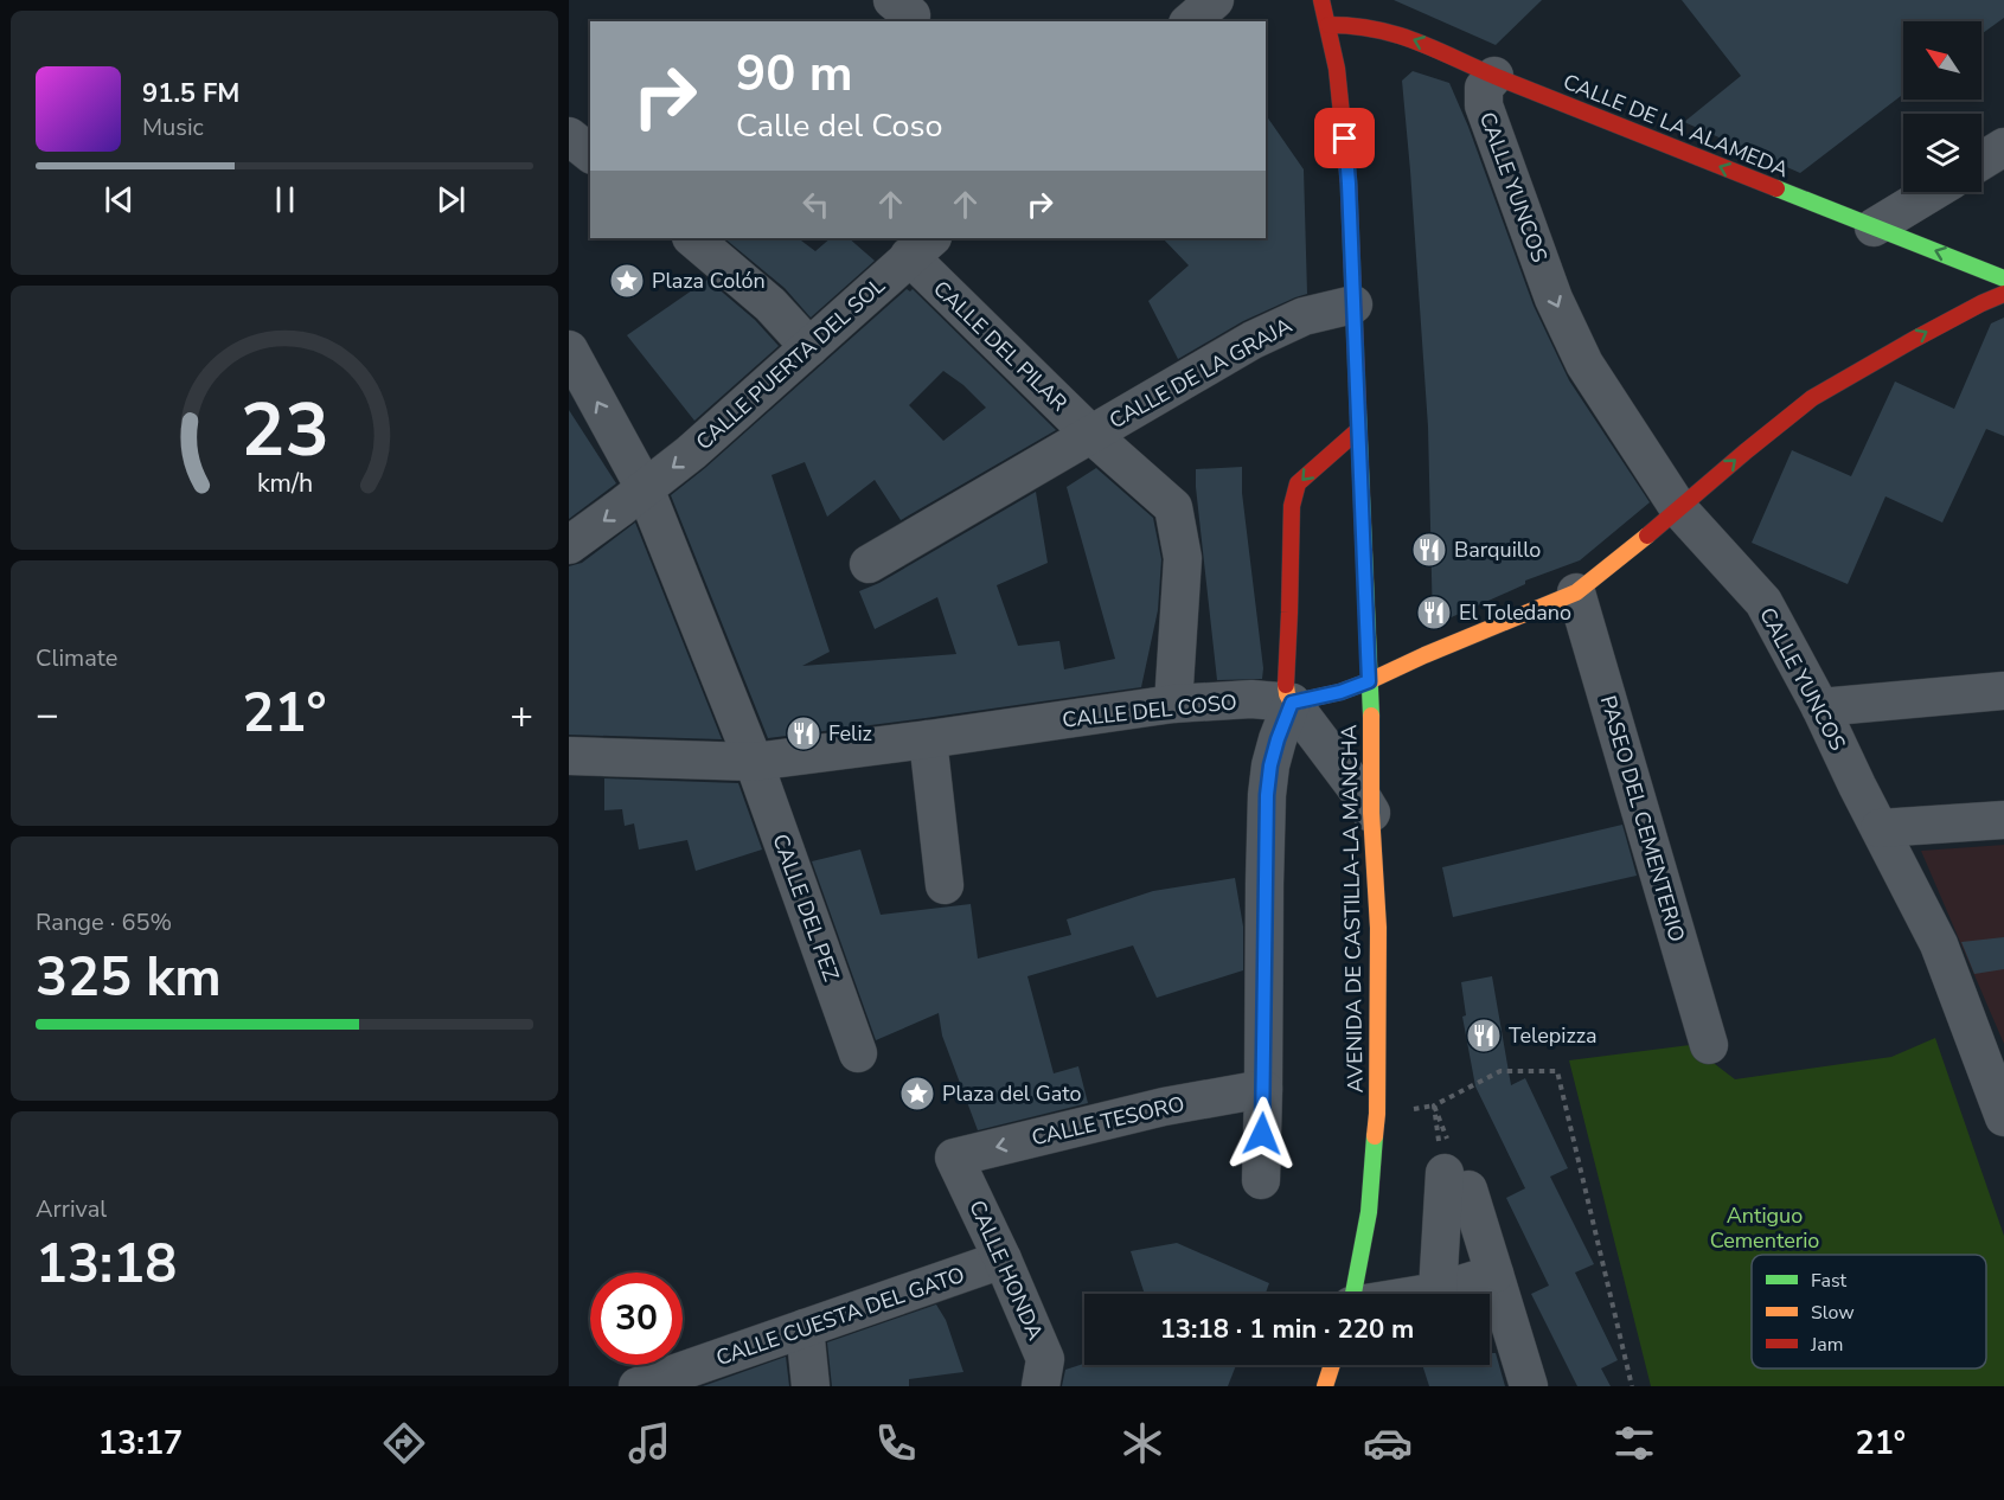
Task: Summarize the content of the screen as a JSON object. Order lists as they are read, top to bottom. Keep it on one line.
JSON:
{"streets":{"street":["CALLE DE LA ALAMEDA","CALLE YUNCOS","CALLE DEL PILAR","CALLE PUERTA DEL SOL","CALLE DE LA GRAJA","CALLE DEL COSO","PASEO DEL CEMENTERIO","CALLE DEL PEZ","AVENIDA DE CASTILLA-LA MANCHA","CALLE TESORO","CALLE HONDA","CALLE CUESTA DEL GATO"]},"crossings":[["CALLE DE LA ALAMEDA","CALLE YUNCOS"],["CALLE DE LA ALAMEDA","CALLE DEL COSO"],["CALLE DE LA ALAMEDA","AVENIDA DE CASTILLA-LA MANCHA"],["CALLE YUNCOS","CALLE DEL COSO"],["CALLE DEL PILAR","CALLE PUERTA DEL SOL"],["CALLE DEL PILAR","CALLE DE LA GRAJA"],["CALLE PUERTA DEL SOL","CALLE DEL PEZ"],["CALLE DE LA GRAJA","CALLE DEL COSO"],["CALLE DE LA GRAJA","AVENIDA DE CASTILLA-LA MANCHA"],["CALLE DEL COSO","PASEO DEL CEMENTERIO"],["CALLE DEL COSO","CALLE DEL PEZ"],["CALLE DEL COSO","AVENIDA DE CASTILLA-LA MANCHA"],["CALLE TESORO","CALLE HONDA"],["CALLE HONDA","CALLE CUESTA DEL GATO"]],"one_way":["CALLE DE LA ALAMEDA","CALLE YUNCOS","CALLE PUERTA DEL SOL","CALLE TESORO"],"parks":["Antiguo Cementerio"],"places":{"place":["Plaza Colón","Plaza del Gato"],"restaurant":["Barquillo","El Toledano","Feliz","Telepizza"]},"legend":["Fast","Slow","Jam"],"north":"top left","page":{"turn":["90 m","Calle del Coso"],"song":["91.5 FM","Music"],"tile":["Climate",["Range · 65%","325 km"],["Arrival","13:18"]],"heat":["−","21°","+"],"limit":"30","trip":"13:18 · 1 min · 220 m","tabs":["13:17","21°"],"gauge":["23","km/h"]}}
